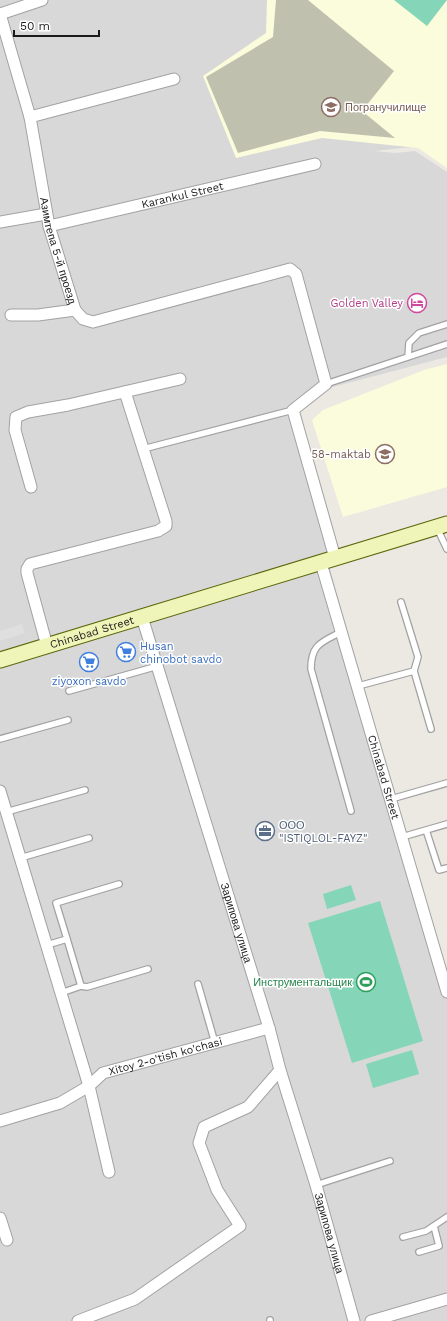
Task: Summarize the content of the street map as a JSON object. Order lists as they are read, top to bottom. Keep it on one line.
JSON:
{"streets":{"main road":["Chinabad Street"],"street":["Karankul Street","Азимтепа 5-й проезд","Зарипова улица","Xitoy 2-o'tish ko'chasi"]},"crossings":[["Karankul Street","Азимтепа 5-й проезд"],["Chinabad Street","Зарипова улица"],["Зарипова улица","Xitoy 2-o'tish ko'chasi"]],"places":{"school or university":["Погранучилище","58-maktab"],"hotel":["Golden Valley"],"supermarket":["Husan chinobot savdo","ziyoxon savdo"],"office":["ООО \"ISTIQLOL-FAYZ\""],"sports":["Инструментальщик"]},"scale_bar":"50 m"}
